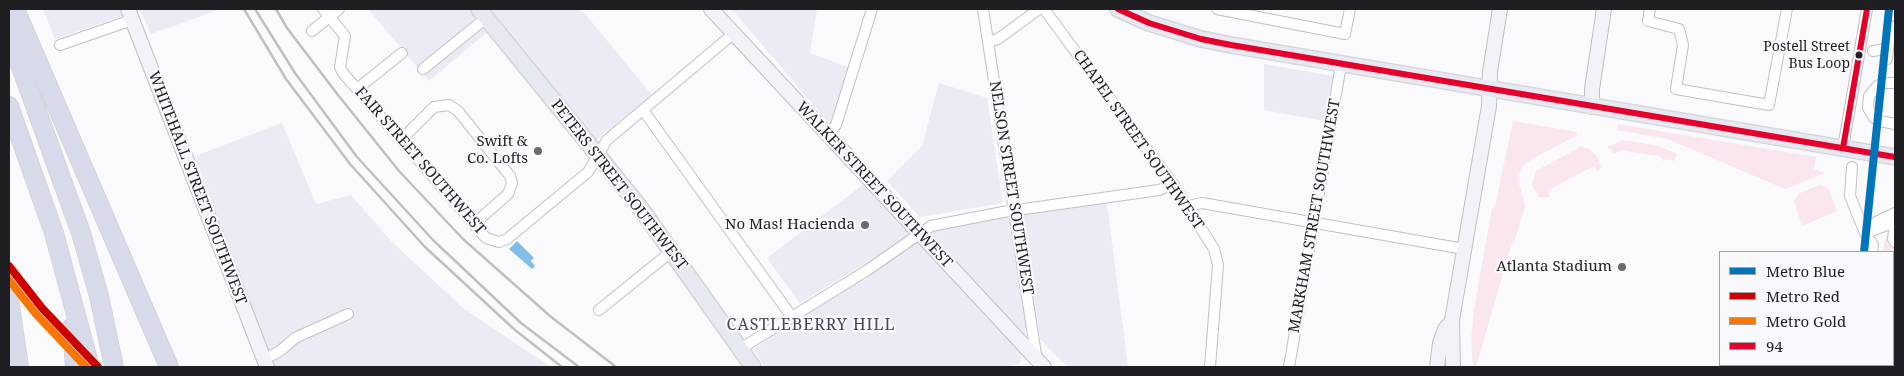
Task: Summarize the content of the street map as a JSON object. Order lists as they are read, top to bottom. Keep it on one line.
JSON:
{"streets":{"main road":["PETERS STREET SOUTHWEST","WALKER STREET SOUTHWEST","WHITEHALL STREET SOUTHWEST"],"street":["CHAPEL STREET SOUTHWEST","FAIR STREET SOUTHWEST","NELSON STREET SOUTHWEST","MARKHAM STREET SOUTHWEST"]},"crossings":[["FAIR STREET SOUTHWEST","PETERS STREET SOUTHWEST"],["FAIR STREET SOUTHWEST","WALKER STREET SOUTHWEST"],["WALKER STREET SOUTHWEST","NELSON STREET SOUTHWEST"]],"districts":["CASTLEBERRY HILL"],"places":["Postell Street Bus Loop","Swift & Co. Lofts","No Mas! Hacienda","Atlanta Stadium"],"lines":["metro line Blue","transit line 94","metro line Red","metro line Gold"],"legend":["Metro Blue","Metro Red","Metro Gold","94"]}
